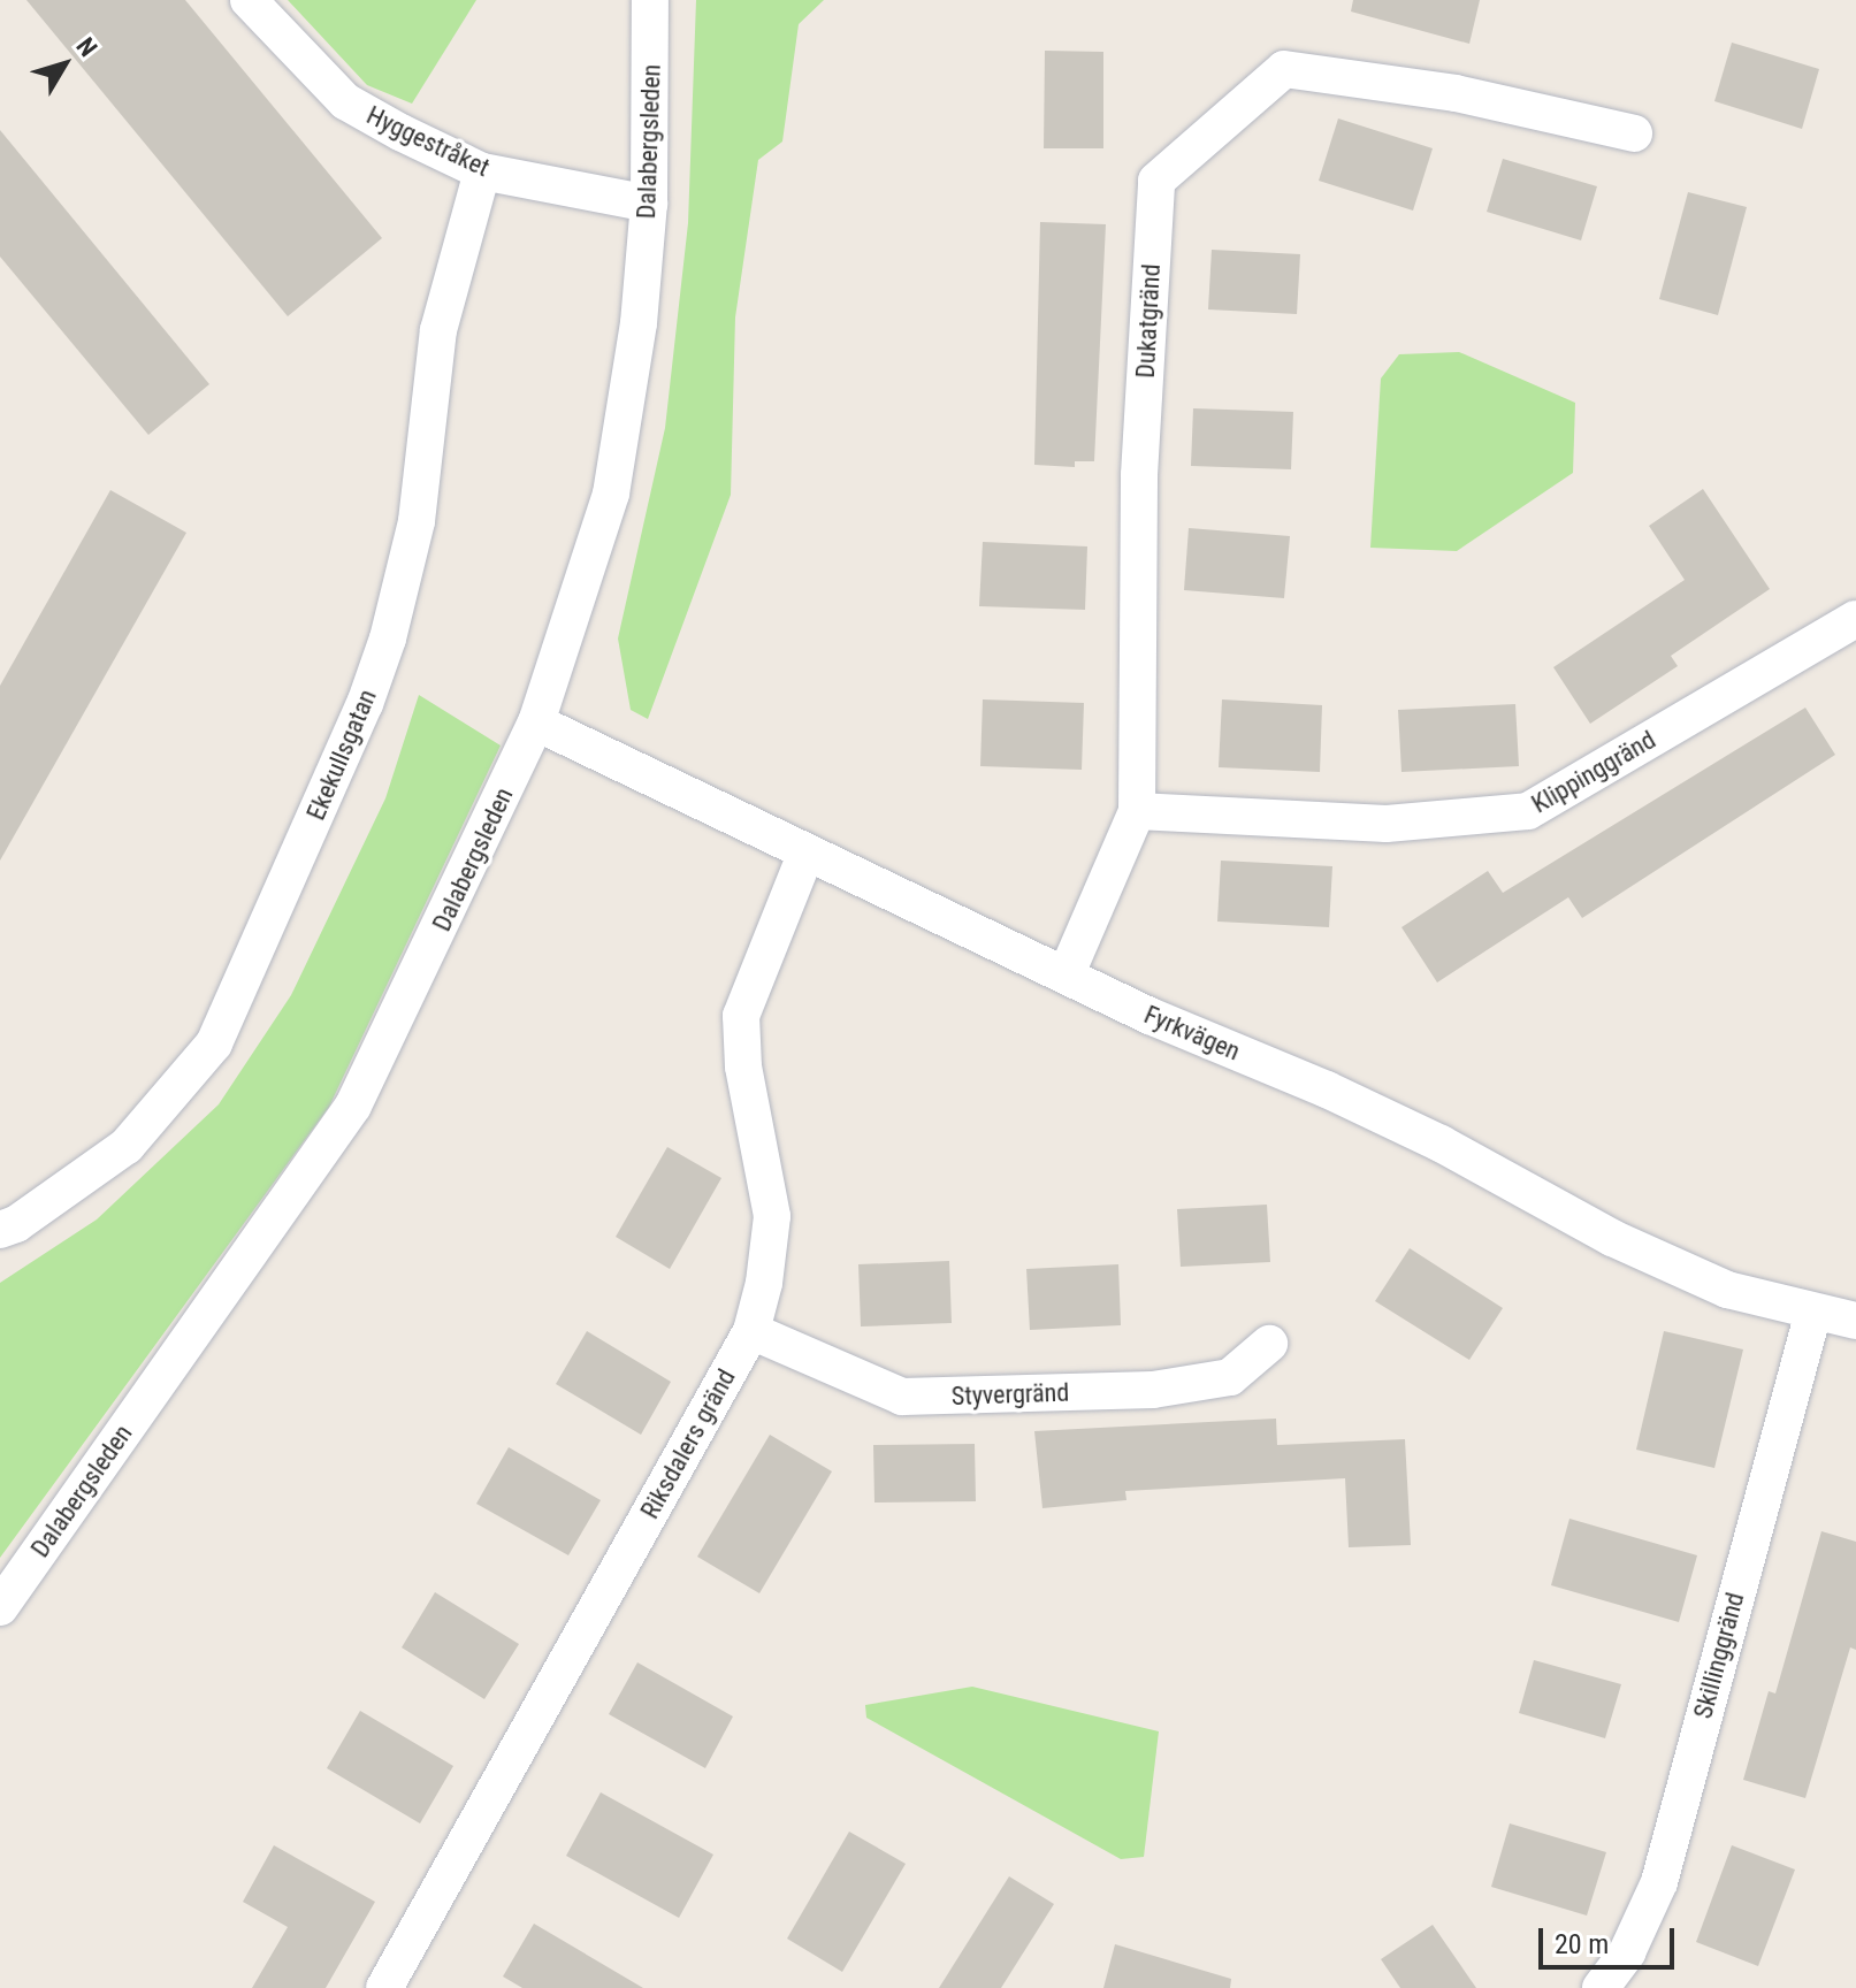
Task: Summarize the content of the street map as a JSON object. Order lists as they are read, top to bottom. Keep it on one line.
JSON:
{"streets":{"street":["Hyggestråket","Dalabergsleden","Dukatgränd","Ekekullsgatan","Klippinggränd","Fyrkvägen","Styvergränd","Riksdalers gränd","Skillinggränd"]},"crossings":[["Hyggestråket","Dalabergsleden"],["Hyggestråket","Ekekullsgatan"],["Dalabergsleden","Fyrkvägen"],["Dukatgränd","Klippinggränd"],["Dukatgränd","Fyrkvägen"],["Fyrkvägen","Riksdalers gränd"],["Fyrkvägen","Skillinggränd"],["Styvergränd","Riksdalers gränd"]],"scale_bar":"20 m","north":"top right"}
